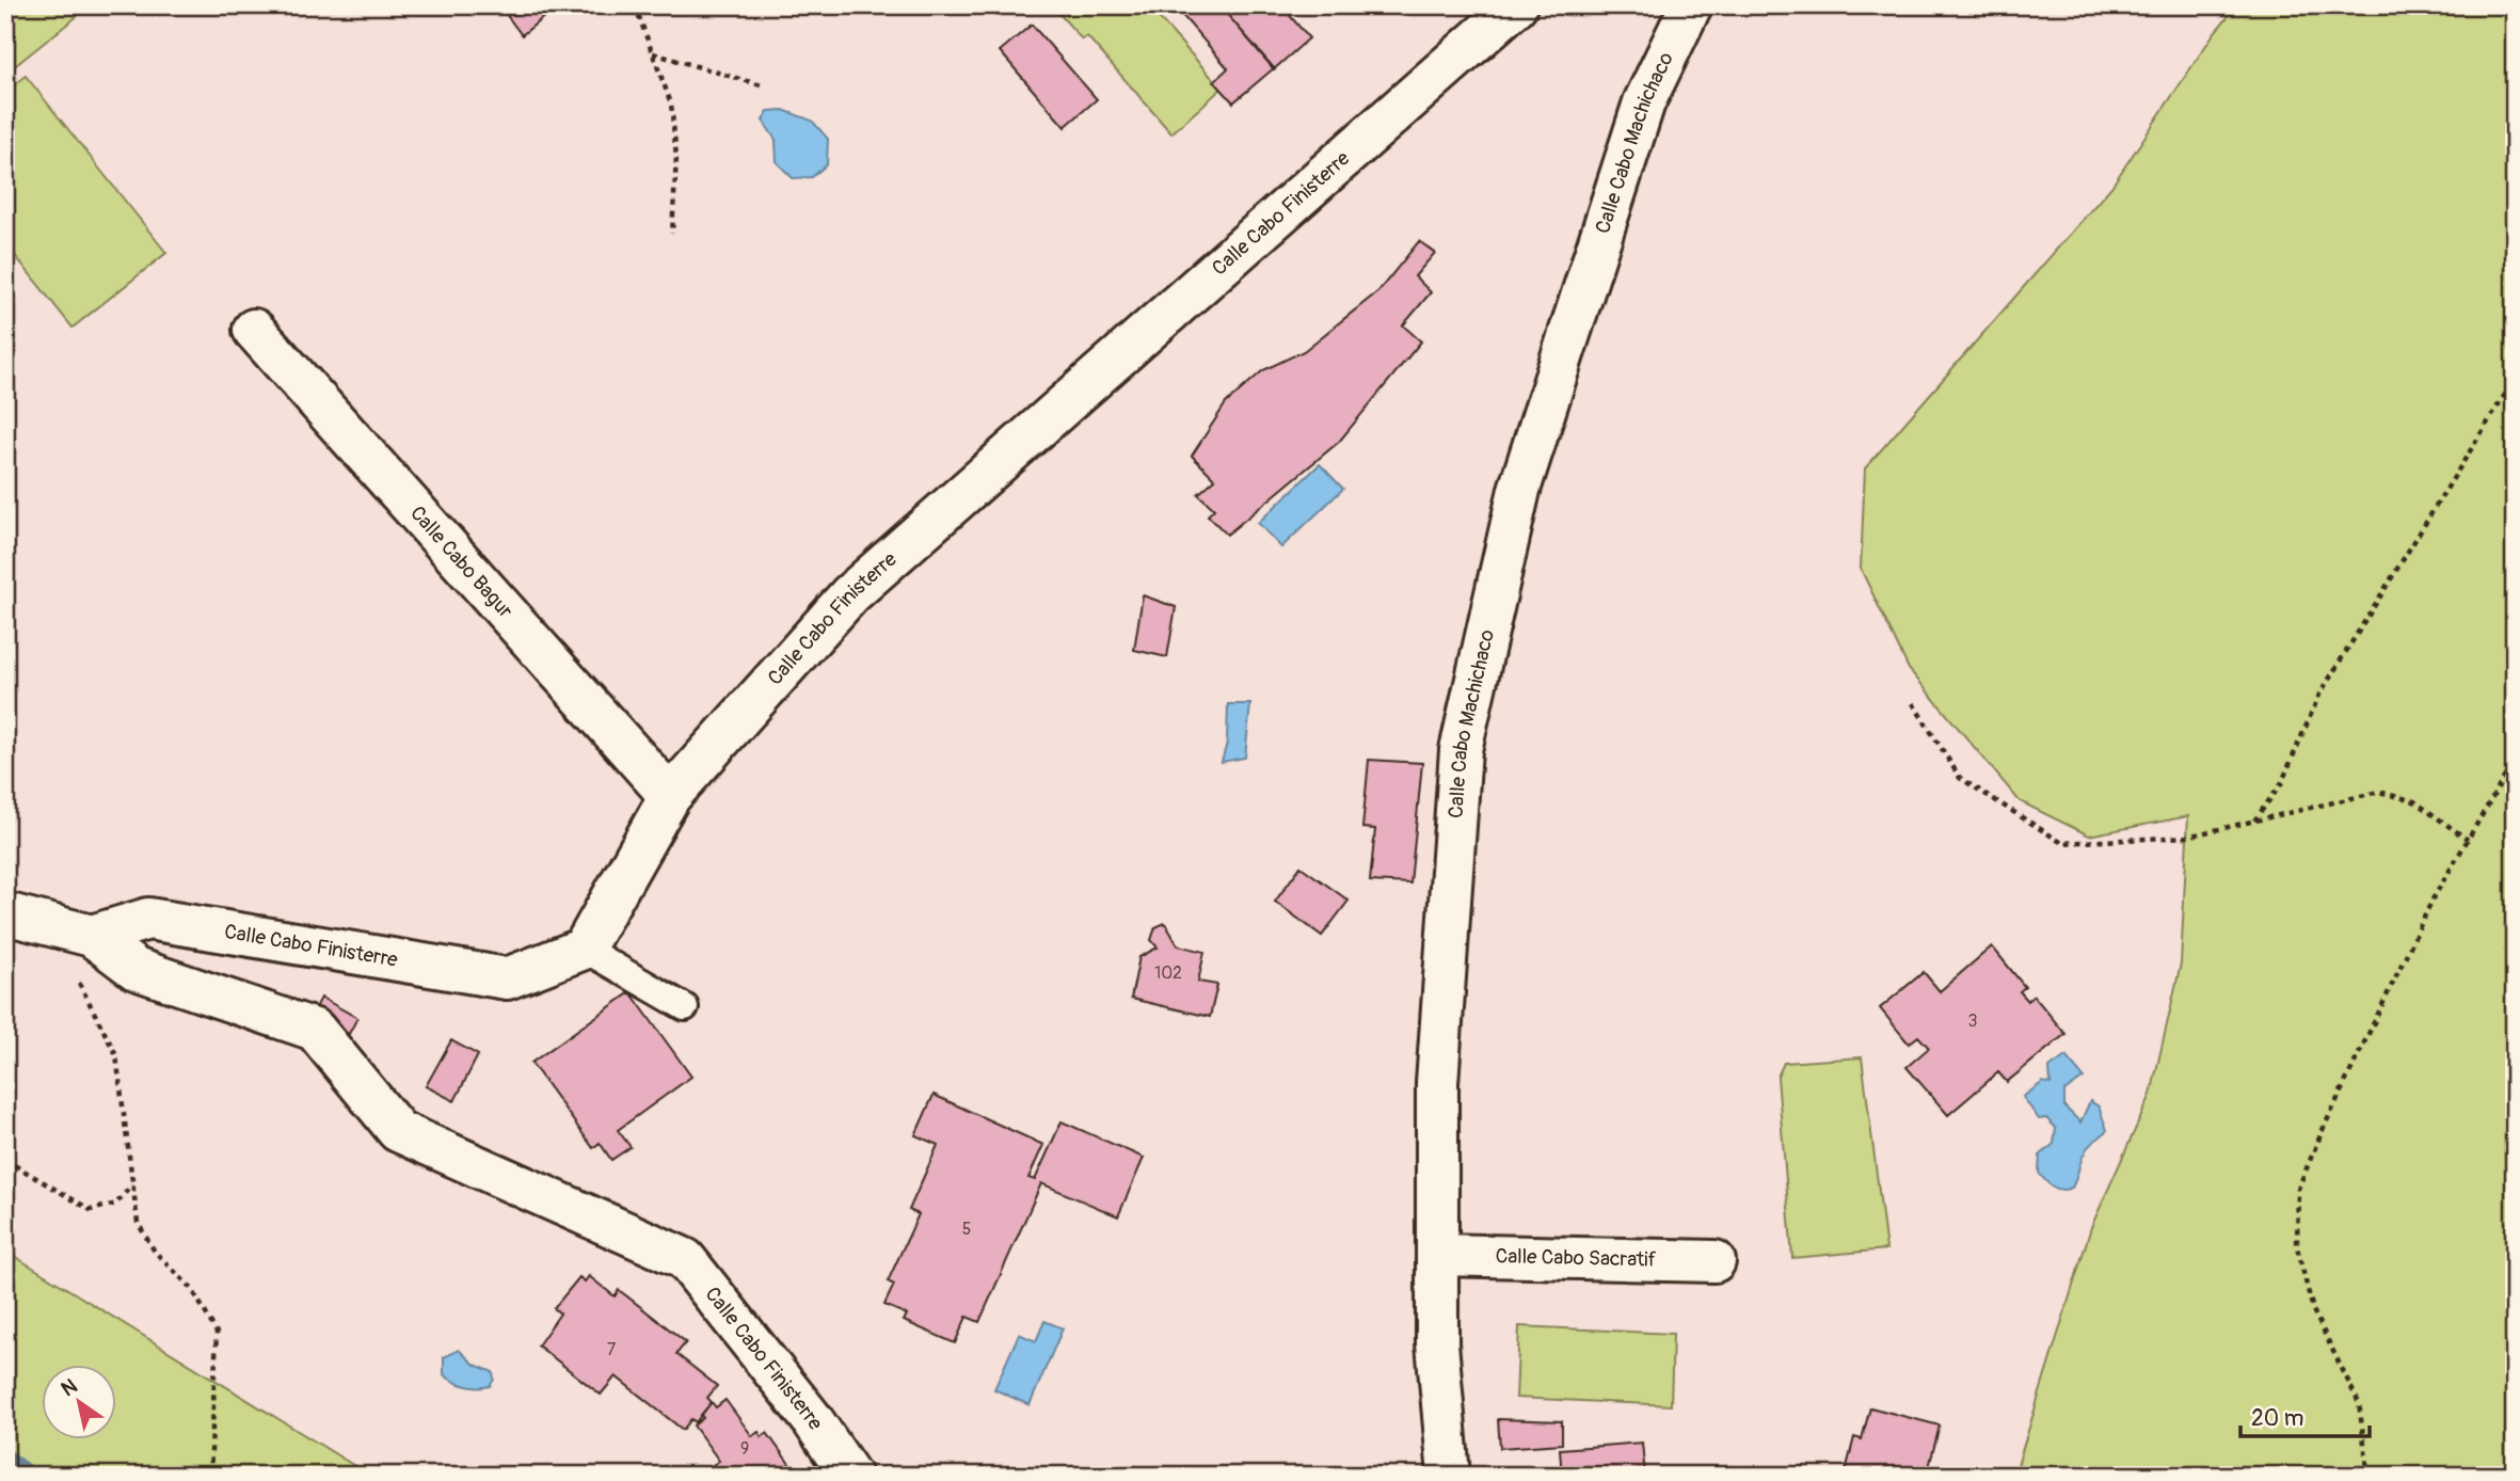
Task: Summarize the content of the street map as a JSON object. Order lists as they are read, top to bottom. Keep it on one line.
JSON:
{"streets":{"street":["Calle Cabo Machichaco","Calle Cabo Finisterre","Calle Cabo Bagur","Calle Cabo Sacratif"]},"crossings":[["Calle Cabo Machichaco","Calle Cabo Sacratif"],["Calle Cabo Finisterre","Calle Cabo Bagur"]],"house_numbers":["102","3","5","7","9"],"scale_bar":"20 m","north":"top left"}
